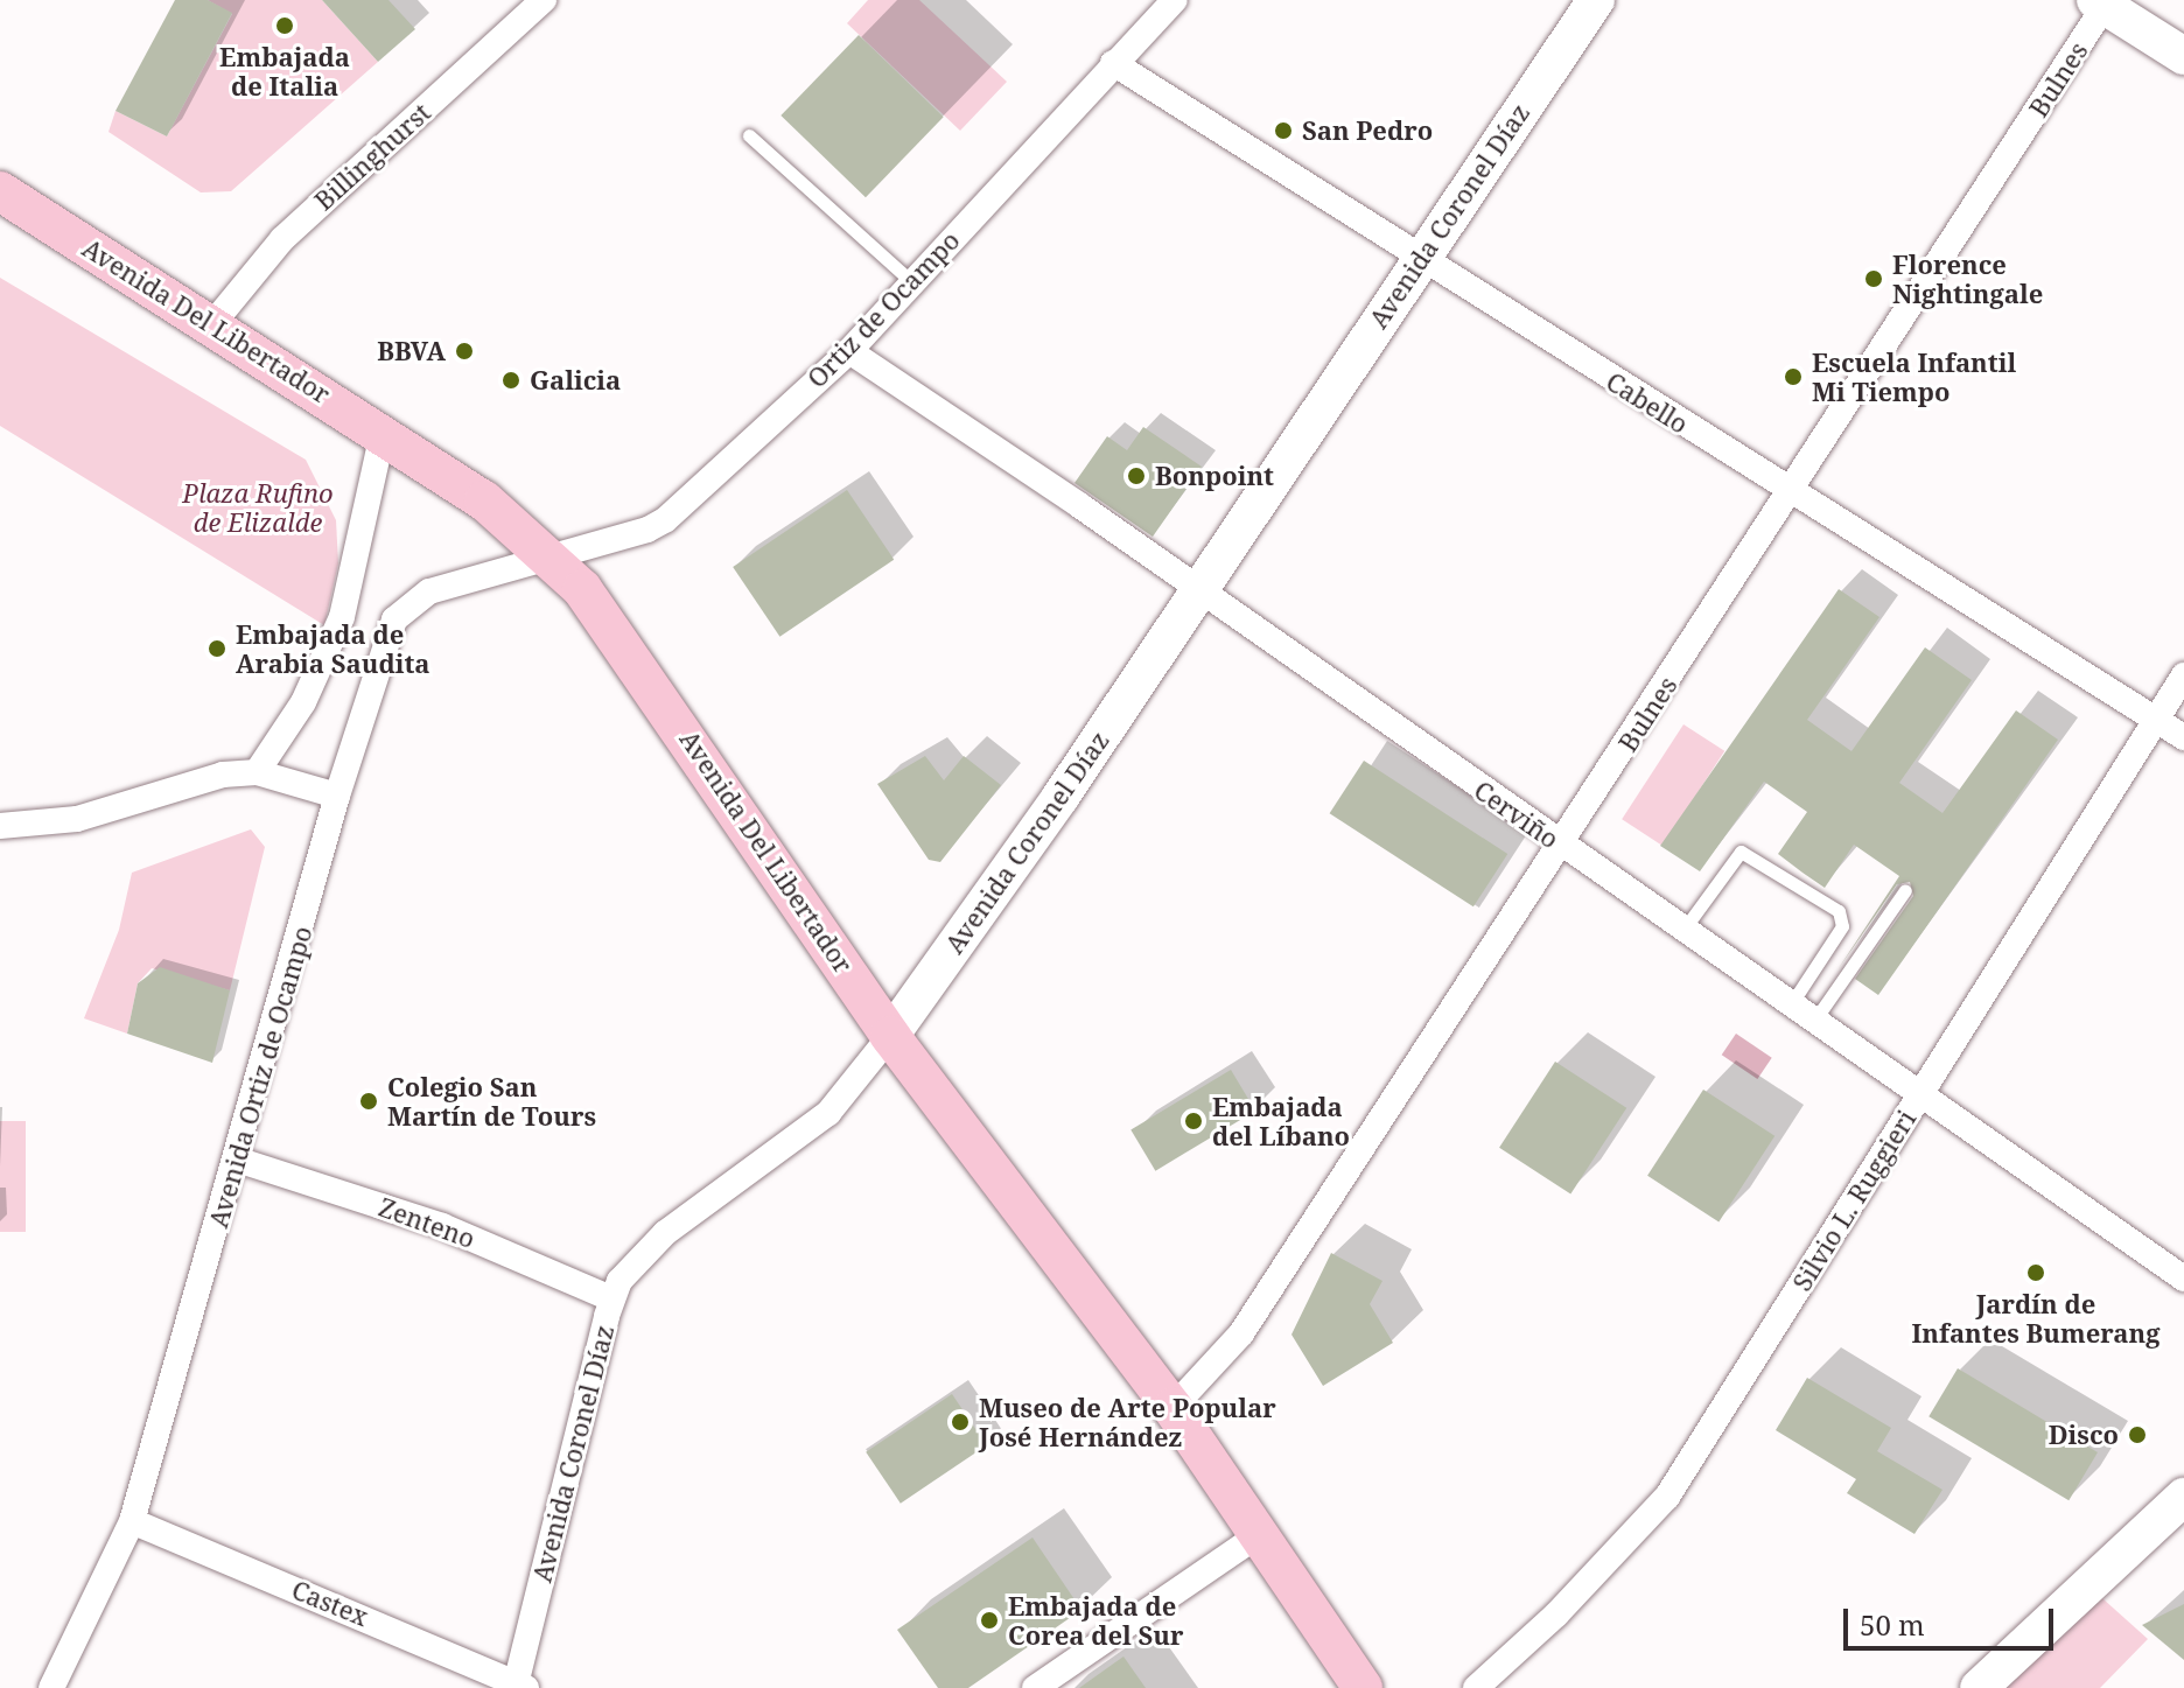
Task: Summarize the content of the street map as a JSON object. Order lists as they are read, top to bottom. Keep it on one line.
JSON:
{"streets":{"main road":["Avenida Coronel Díaz","Avenida Del Libertador"],"street":["Bulnes","Billinghurst","Ortiz de Ocampo","Cabello","Cerviño","Avenida Ortiz de Ocampo","Silvio L. Ruggieri","Zenteno","Castex"]},"crossings":[["Bulnes","Avenida Del Libertador"],["Bulnes","Cabello"],["Bulnes","Cerviño"],["Billinghurst","Avenida Del Libertador"],["Avenida Coronel Díaz","Avenida Del Libertador"],["Avenida Coronel Díaz","Cabello"],["Avenida Coronel Díaz","Cerviño"],["Avenida Coronel Díaz","Zenteno"],["Avenida Coronel Díaz","Castex"],["Ortiz de Ocampo","Avenida Del Libertador"],["Ortiz de Ocampo","Cabello"],["Ortiz de Ocampo","Cerviño"],["Ortiz de Ocampo","Avenida Ortiz de Ocampo"],["Avenida Del Libertador","Avenida Ortiz de Ocampo"],["Cabello","Silvio L. Ruggieri"],["Cerviño","Silvio L. Ruggieri"],["Avenida Ortiz de Ocampo","Zenteno"],["Avenida Ortiz de Ocampo","Castex"]],"parks":["Plaza Rufino de Elizalde"],"places":["Embajada de Italia","San Pedro","Florence Nightingale","BBVA","Escuela Infantil Mi Tiempo","Galicia","Bonpoint","Embajada de Arabia Saudita","Colegio San Martín de Tours","Embajada del Líbano","Jardín de Infantes Bumerang","Museo de Arte Popular José Hernández","Disco","Embajada de Corea del Sur"],"scale_bar":"50 m"}
